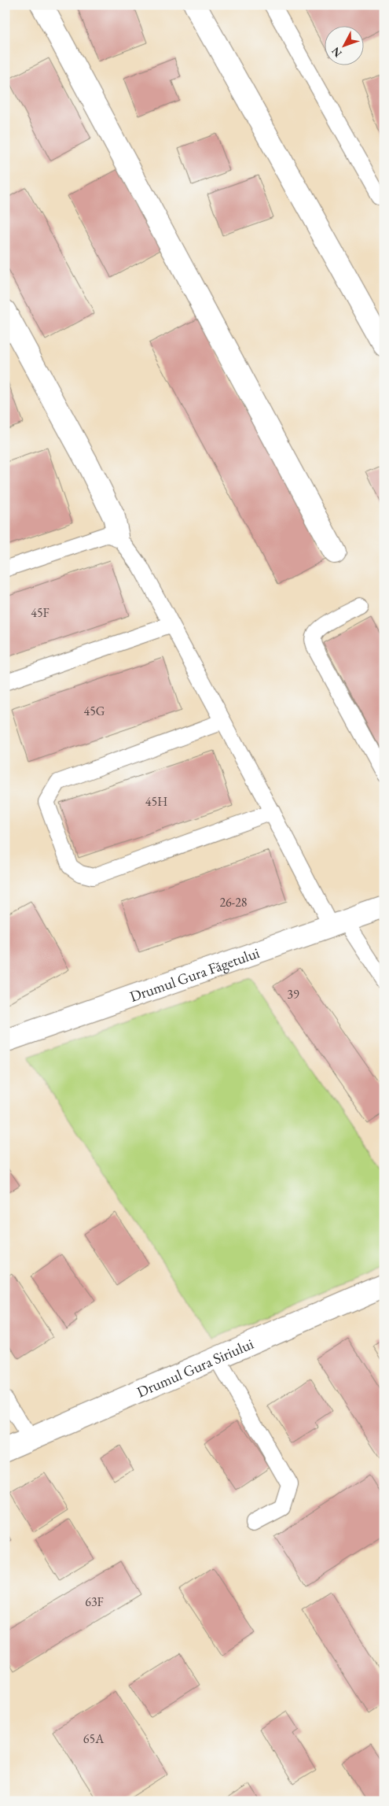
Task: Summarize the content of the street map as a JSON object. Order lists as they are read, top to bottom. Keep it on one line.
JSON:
{"streets":{"street":["Drumul Gura Făgetului","Drumul Gura Siriului"]},"house_numbers":["45F","45G","45H","26-28","39","63F","65A"],"north":"bottom left"}
